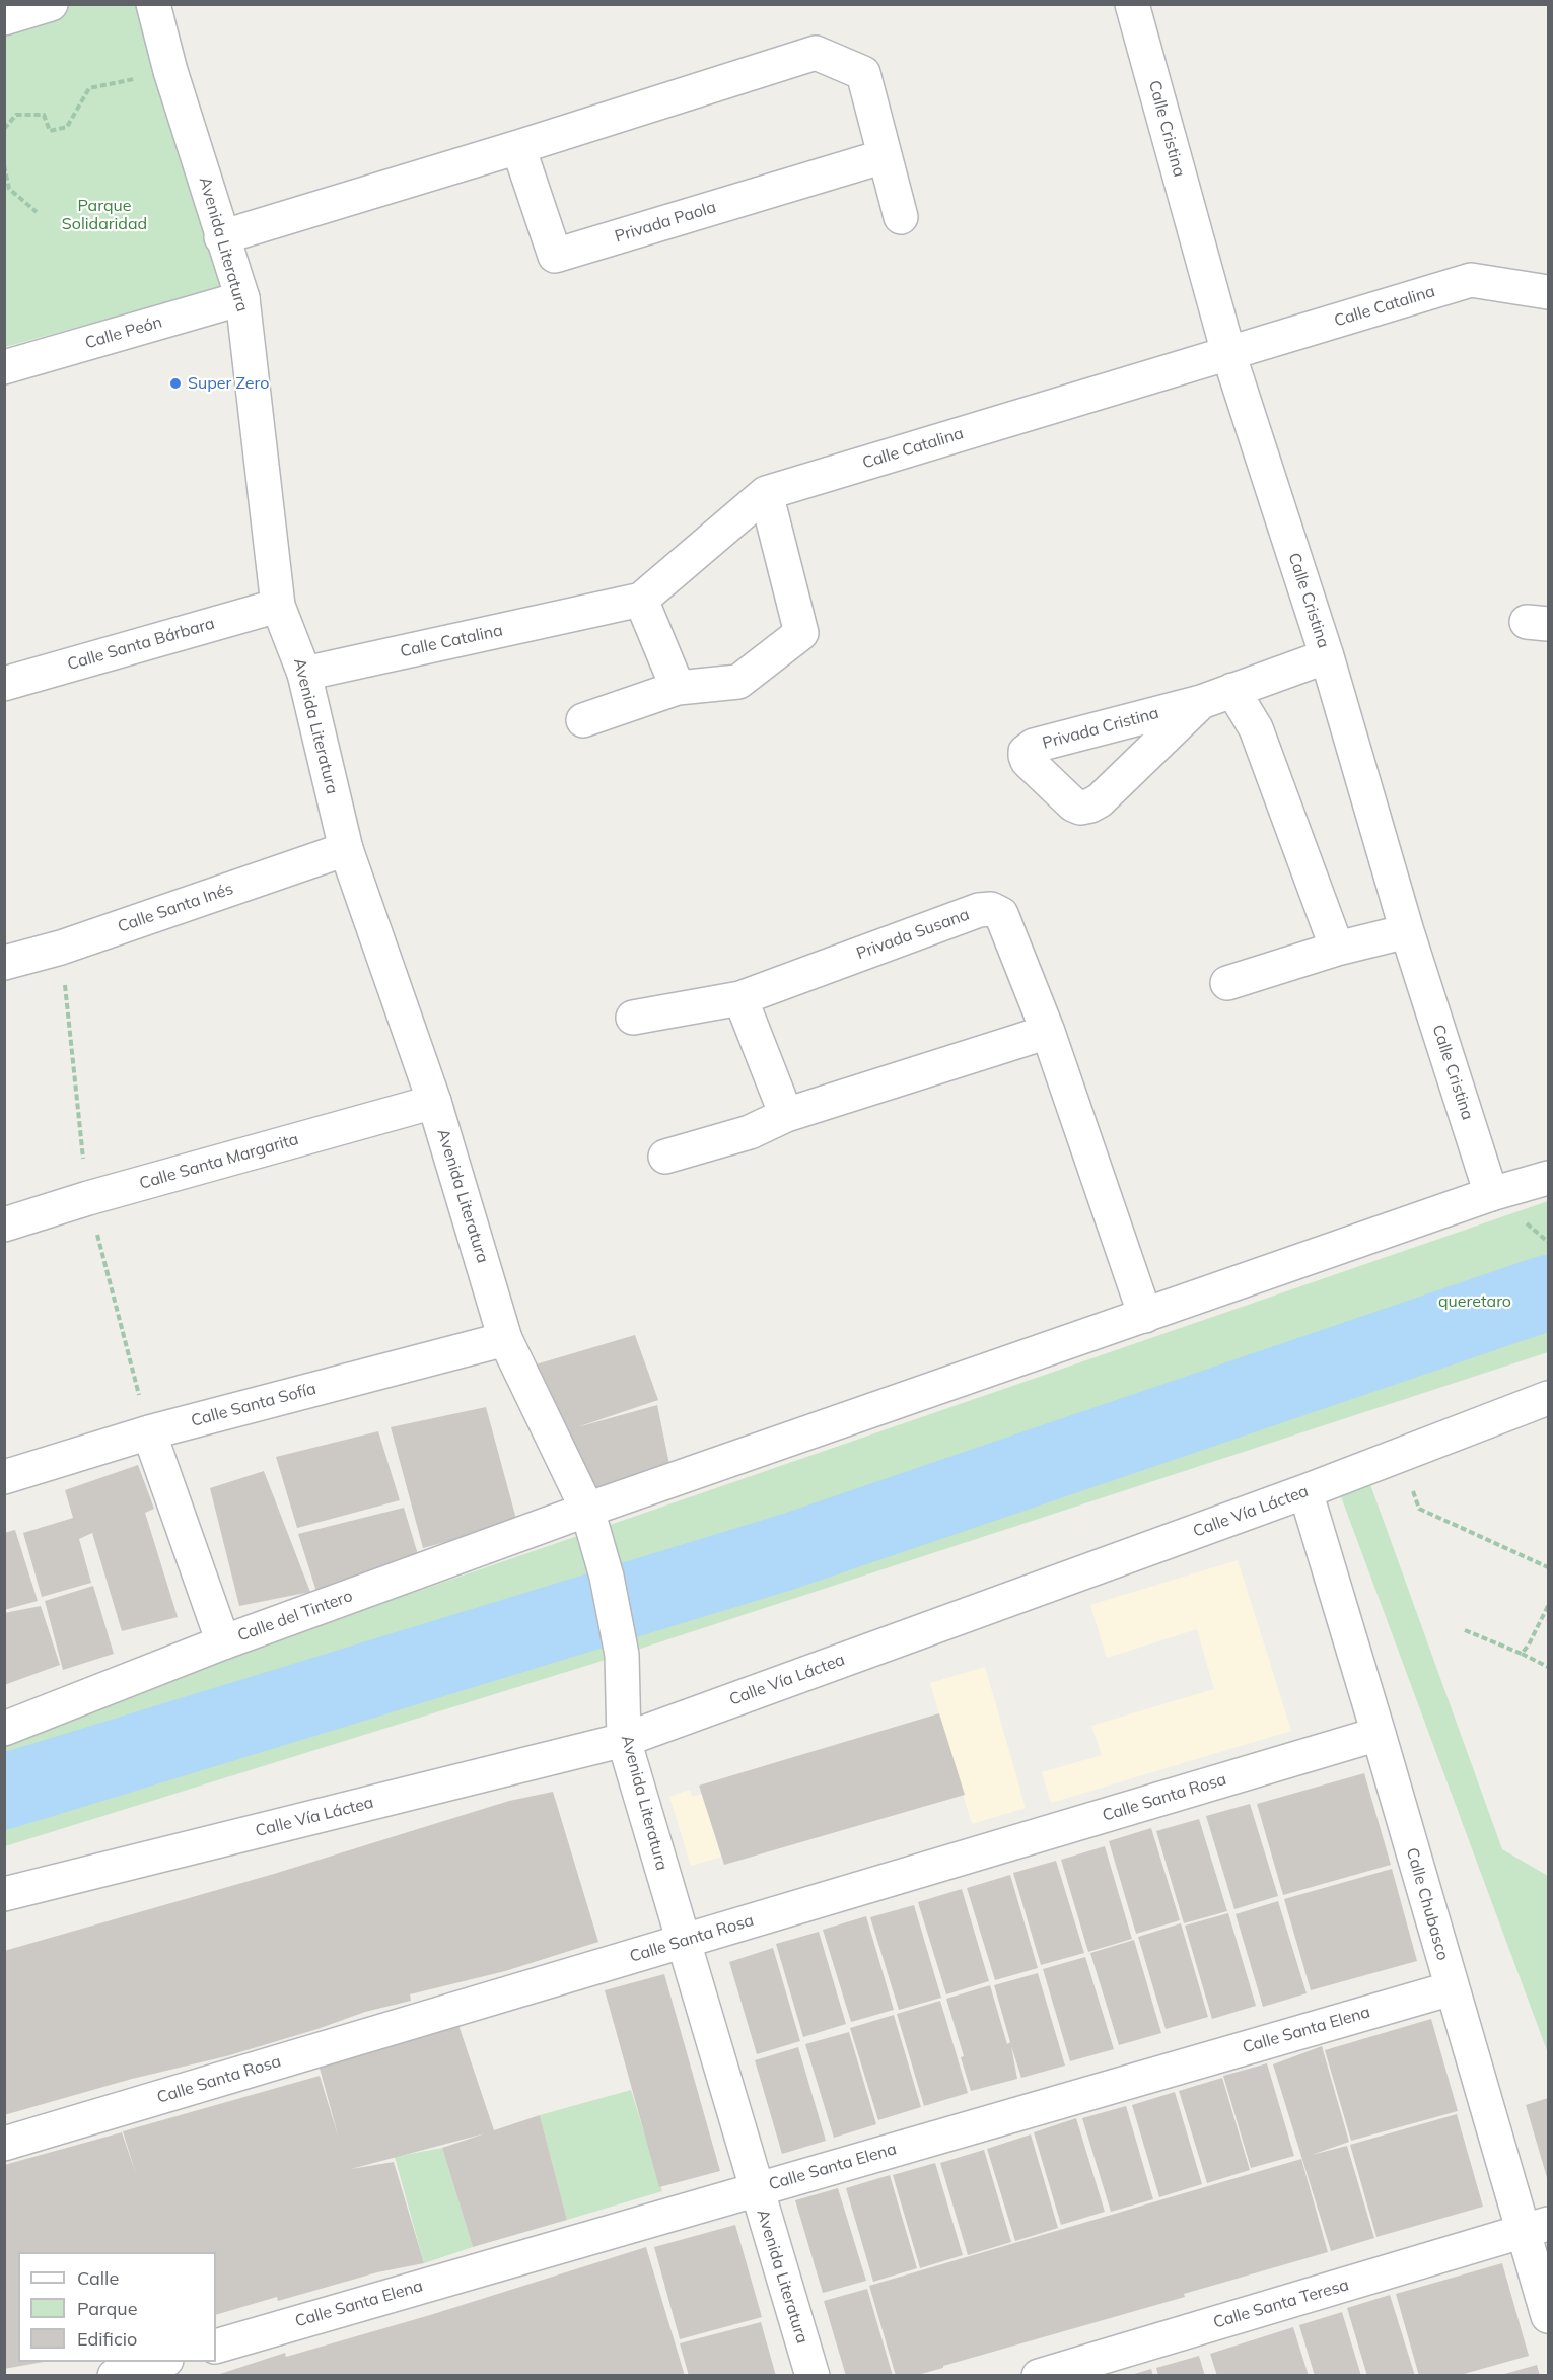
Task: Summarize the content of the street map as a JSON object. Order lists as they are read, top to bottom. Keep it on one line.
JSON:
{"streets":{"street":["Calle Cristina","Privada Paola","Avenida Literatura","Calle Catalina","Calle Peón","Calle Santa Bárbara","Privada Cristina","Calle Santa Inés","Privada Susana","Calle Santa Margarita","Calle Santa Sofía","Calle Vía Láctea","Calle del Tintero","Calle Santa Rosa","Calle Chubasco","Calle Santa Elena","Calle Santa Teresa"]},"crossings":[["Calle Cristina","Calle Catalina"],["Calle Cristina","Privada Cristina"],["Avenida Literatura","Calle Catalina"],["Avenida Literatura","Calle Peón"],["Avenida Literatura","Calle Santa Bárbara"],["Avenida Literatura","Calle Santa Inés"],["Avenida Literatura","Calle Santa Margarita"],["Avenida Literatura","Calle Santa Sofía"],["Avenida Literatura","Calle Vía Láctea"],["Avenida Literatura","Calle del Tintero"],["Avenida Literatura","Calle Santa Rosa"],["Avenida Literatura","Calle Santa Elena"],["Calle Vía Láctea","Calle Chubasco"],["Calle Santa Rosa","Calle Chubasco"],["Calle Chubasco","Calle Santa Elena"],["Calle Chubasco","Calle Santa Teresa"]],"parks":["Parque Solidaridad","queretaro"],"places":["Super Zero"],"legend":["Calle","Parque","Edificio"]}
